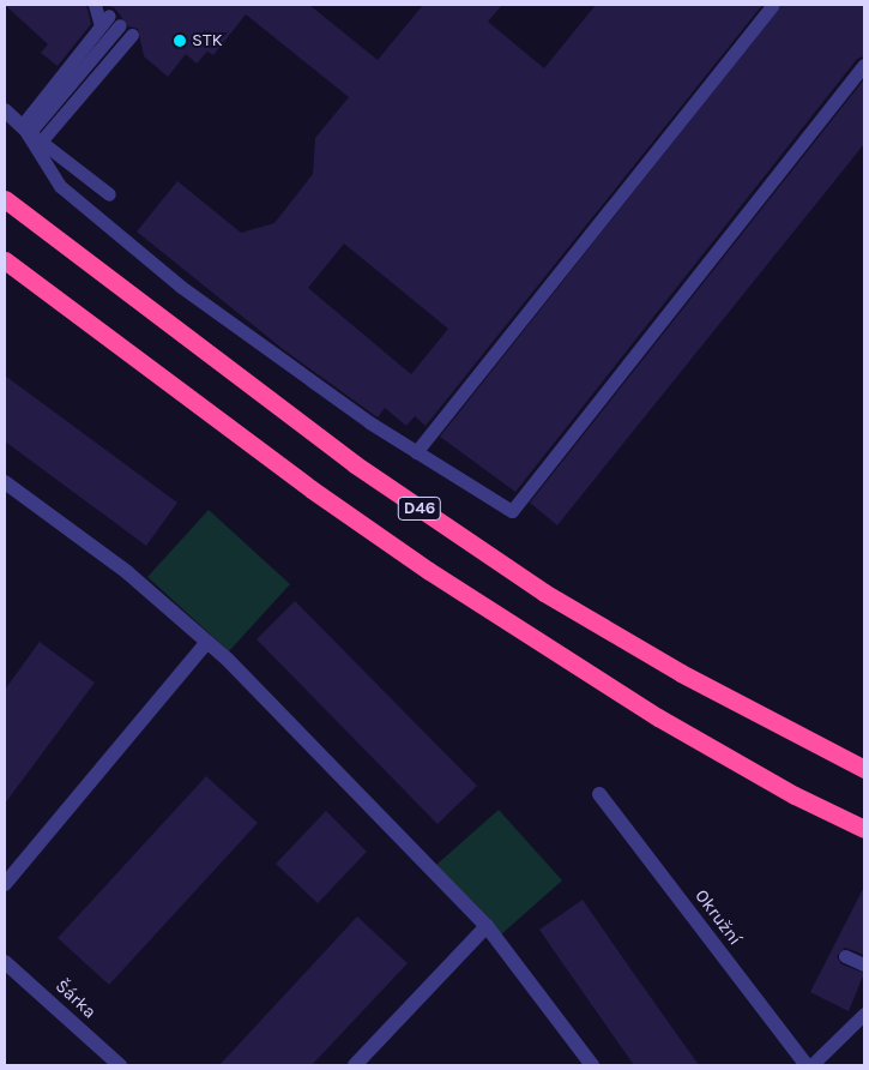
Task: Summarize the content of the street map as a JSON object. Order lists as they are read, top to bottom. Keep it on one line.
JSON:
{"streets":{"highway":["D46"],"street":["Okružní","Šárka"]},"places":["STK"]}
